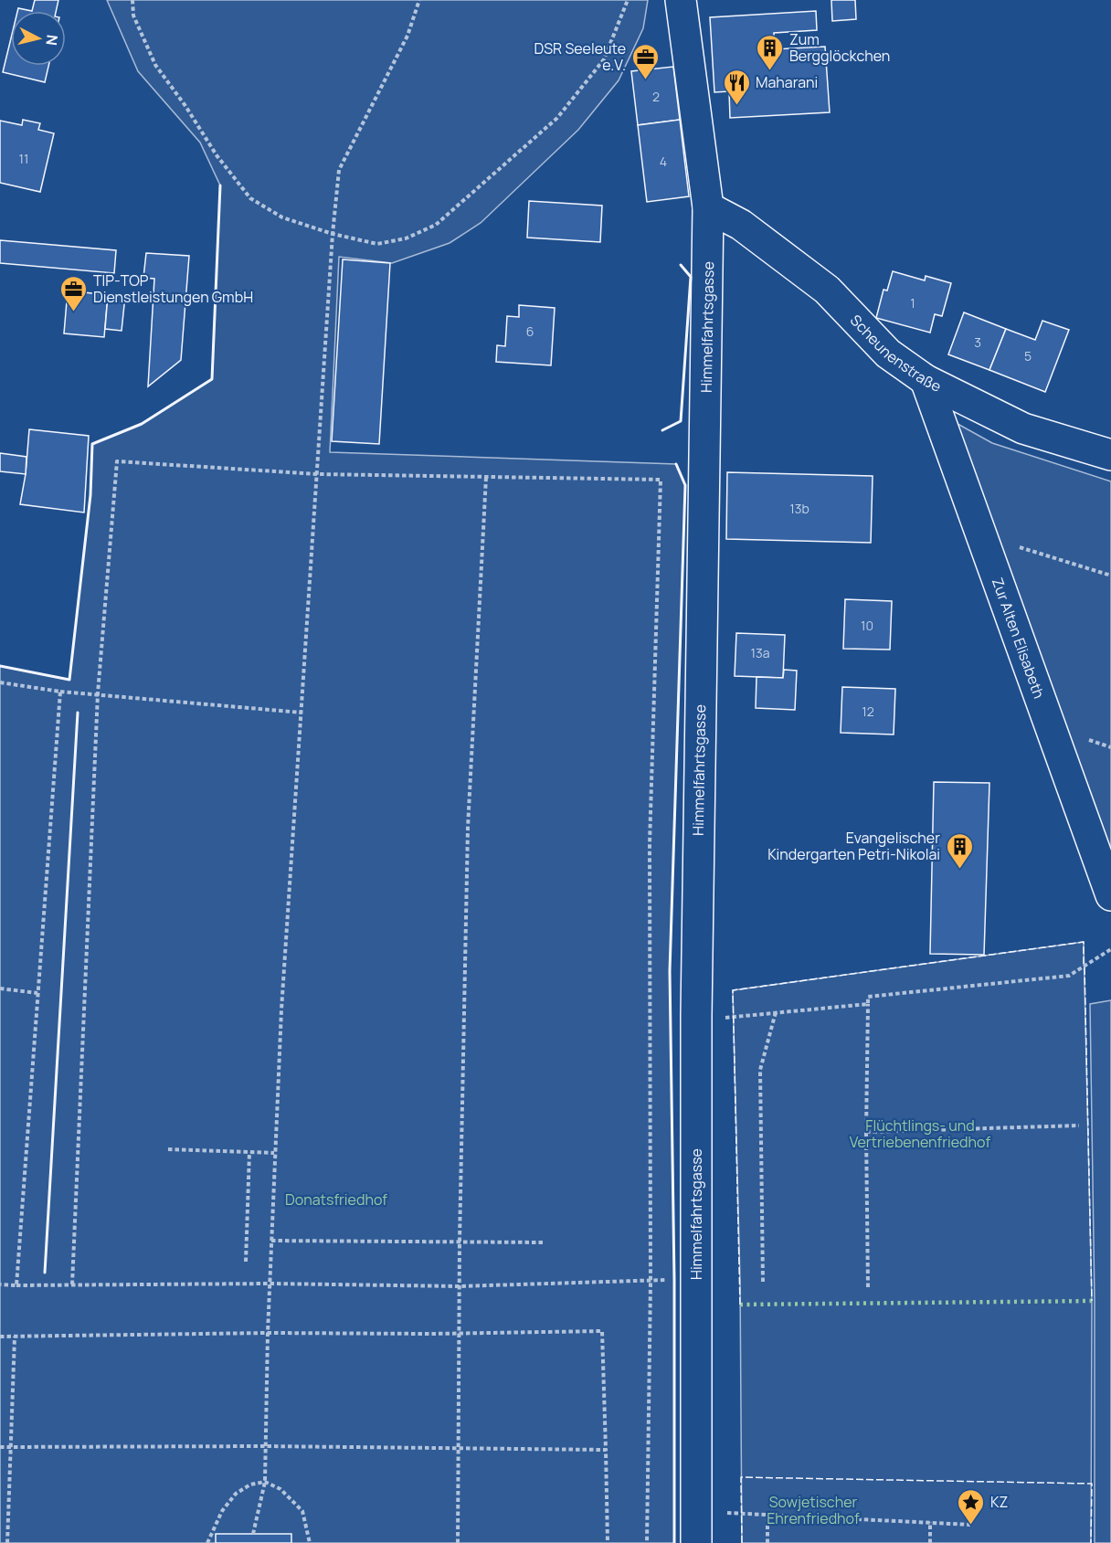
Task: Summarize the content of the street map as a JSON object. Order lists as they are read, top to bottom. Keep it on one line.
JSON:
{"streets":{"street":["Himmelfahrtsgasse","Scheunenstraße","Zur Alten Elisabeth"]},"crossings":[["Himmelfahrtsgasse","Scheunenstraße"],["Scheunenstraße","Zur Alten Elisabeth"]],"parks":["Flüchtlings- und Vertriebenenfriedhof","Donatsfriedhof","Sowjetischer Ehrenfriedhof"],"places":{"building":["Zum Bergglöckchen","Evangelischer Kindergarten Petri-Nikolai"],"office":["DSR Seeleute e.V.","TIP-TOP Dienstleistungen GmbH"],"restaurant":["Maharani"],"place":["KZ"]},"house_numbers":["2","11","4","1","6","3","5","13b","10","13a","12"],"north":"right"}
